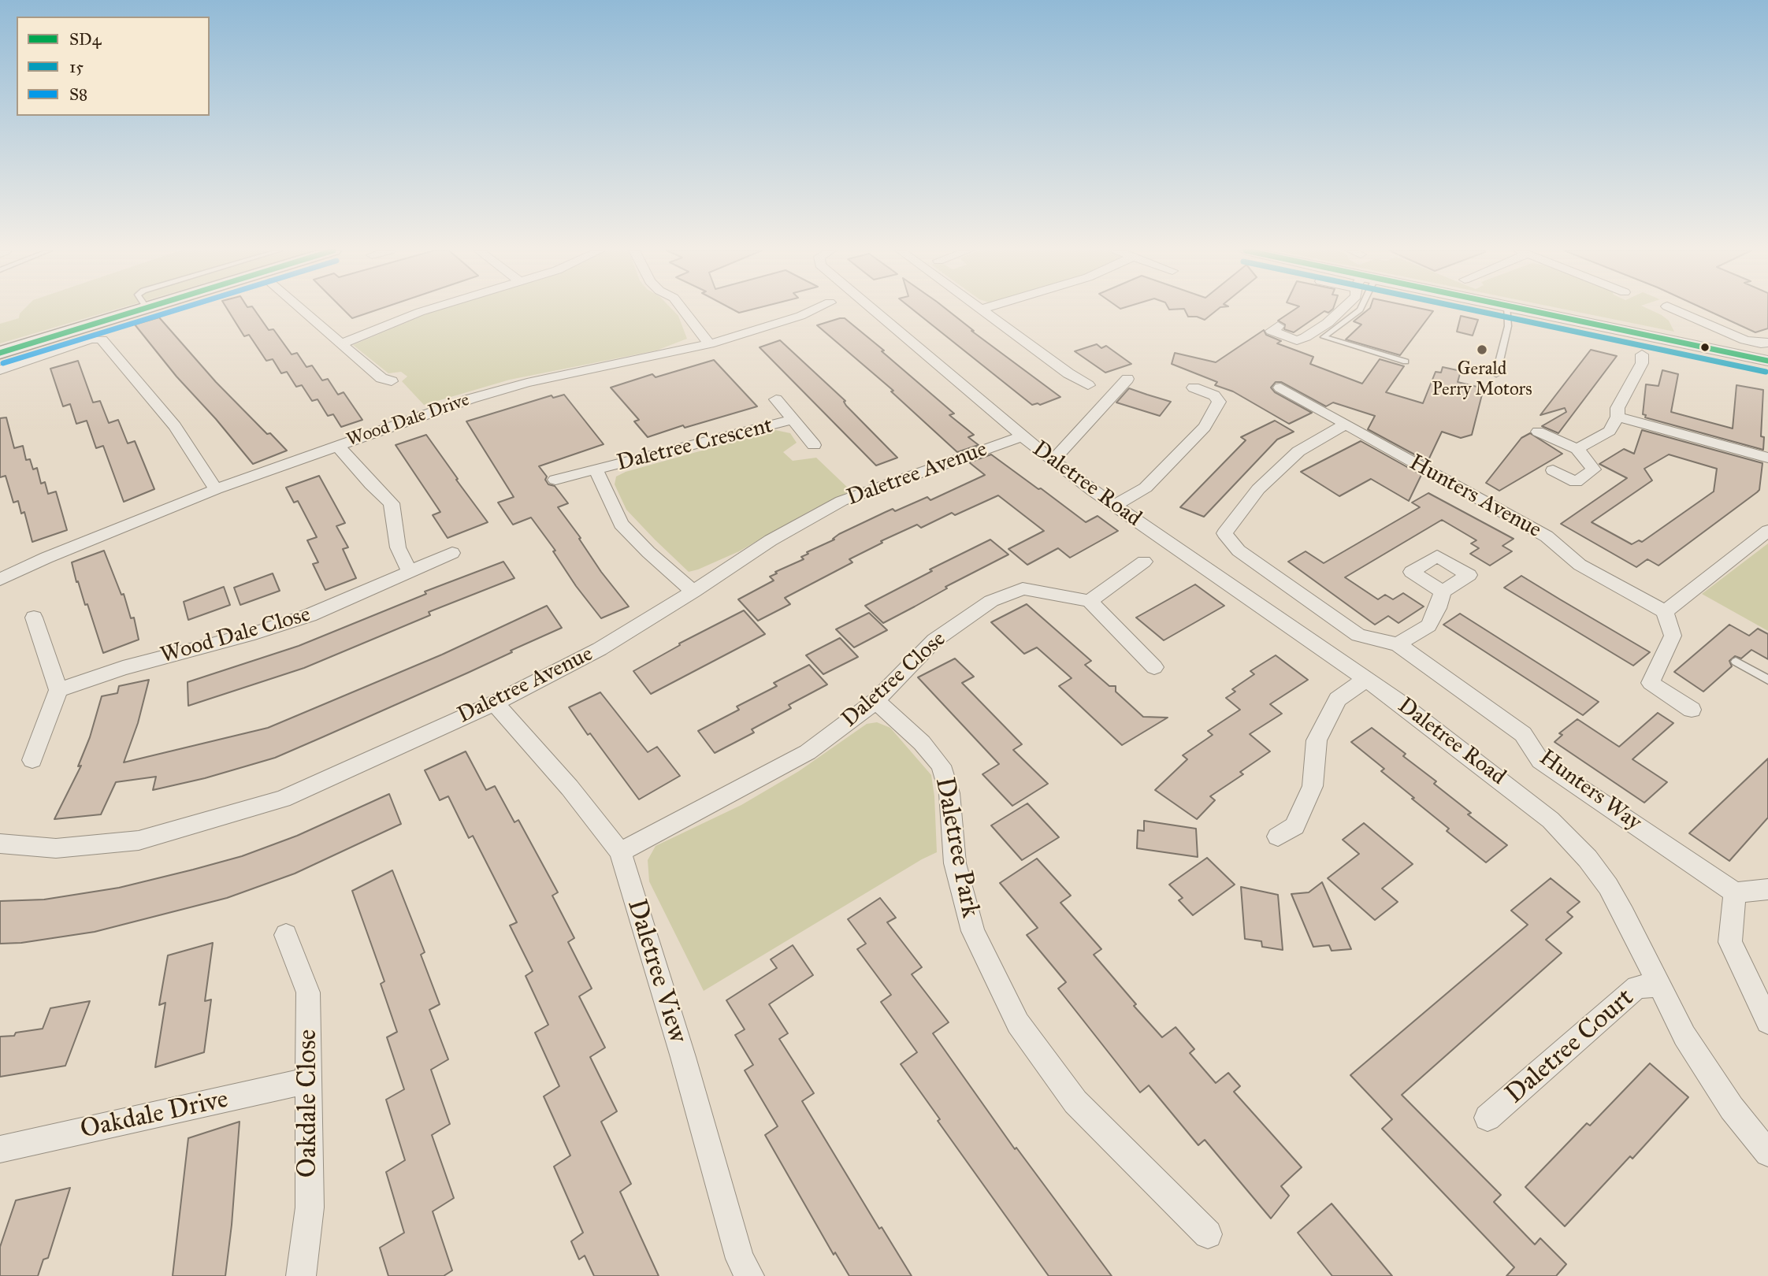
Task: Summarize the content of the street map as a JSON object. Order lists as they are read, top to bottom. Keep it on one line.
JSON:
{"streets":{"street":["Wood Dale Drive","Daletree Crescent","Daletree Avenue","Daletree Road","Hunters Avenue","Wood Dale Close","Daletree Close","Hunters Way","Daletree Park","Daletree View","Daletree Court","Oakdale Close","Oakdale Drive"]},"crossings":[["Daletree Crescent","Daletree Avenue"],["Daletree Avenue","Daletree Road"],["Daletree Avenue","Daletree View"],["Daletree Road","Daletree Court"],["Hunters Avenue","Hunters Way"],["Daletree Close","Daletree Park"],["Daletree Close","Daletree View"],["Oakdale Close","Oakdale Drive"]],"places":["Gerald Perry Motors"],"lines":["transit line SD4","transit line 15","transit line S8"],"legend":["SD4","15","S8"]}
